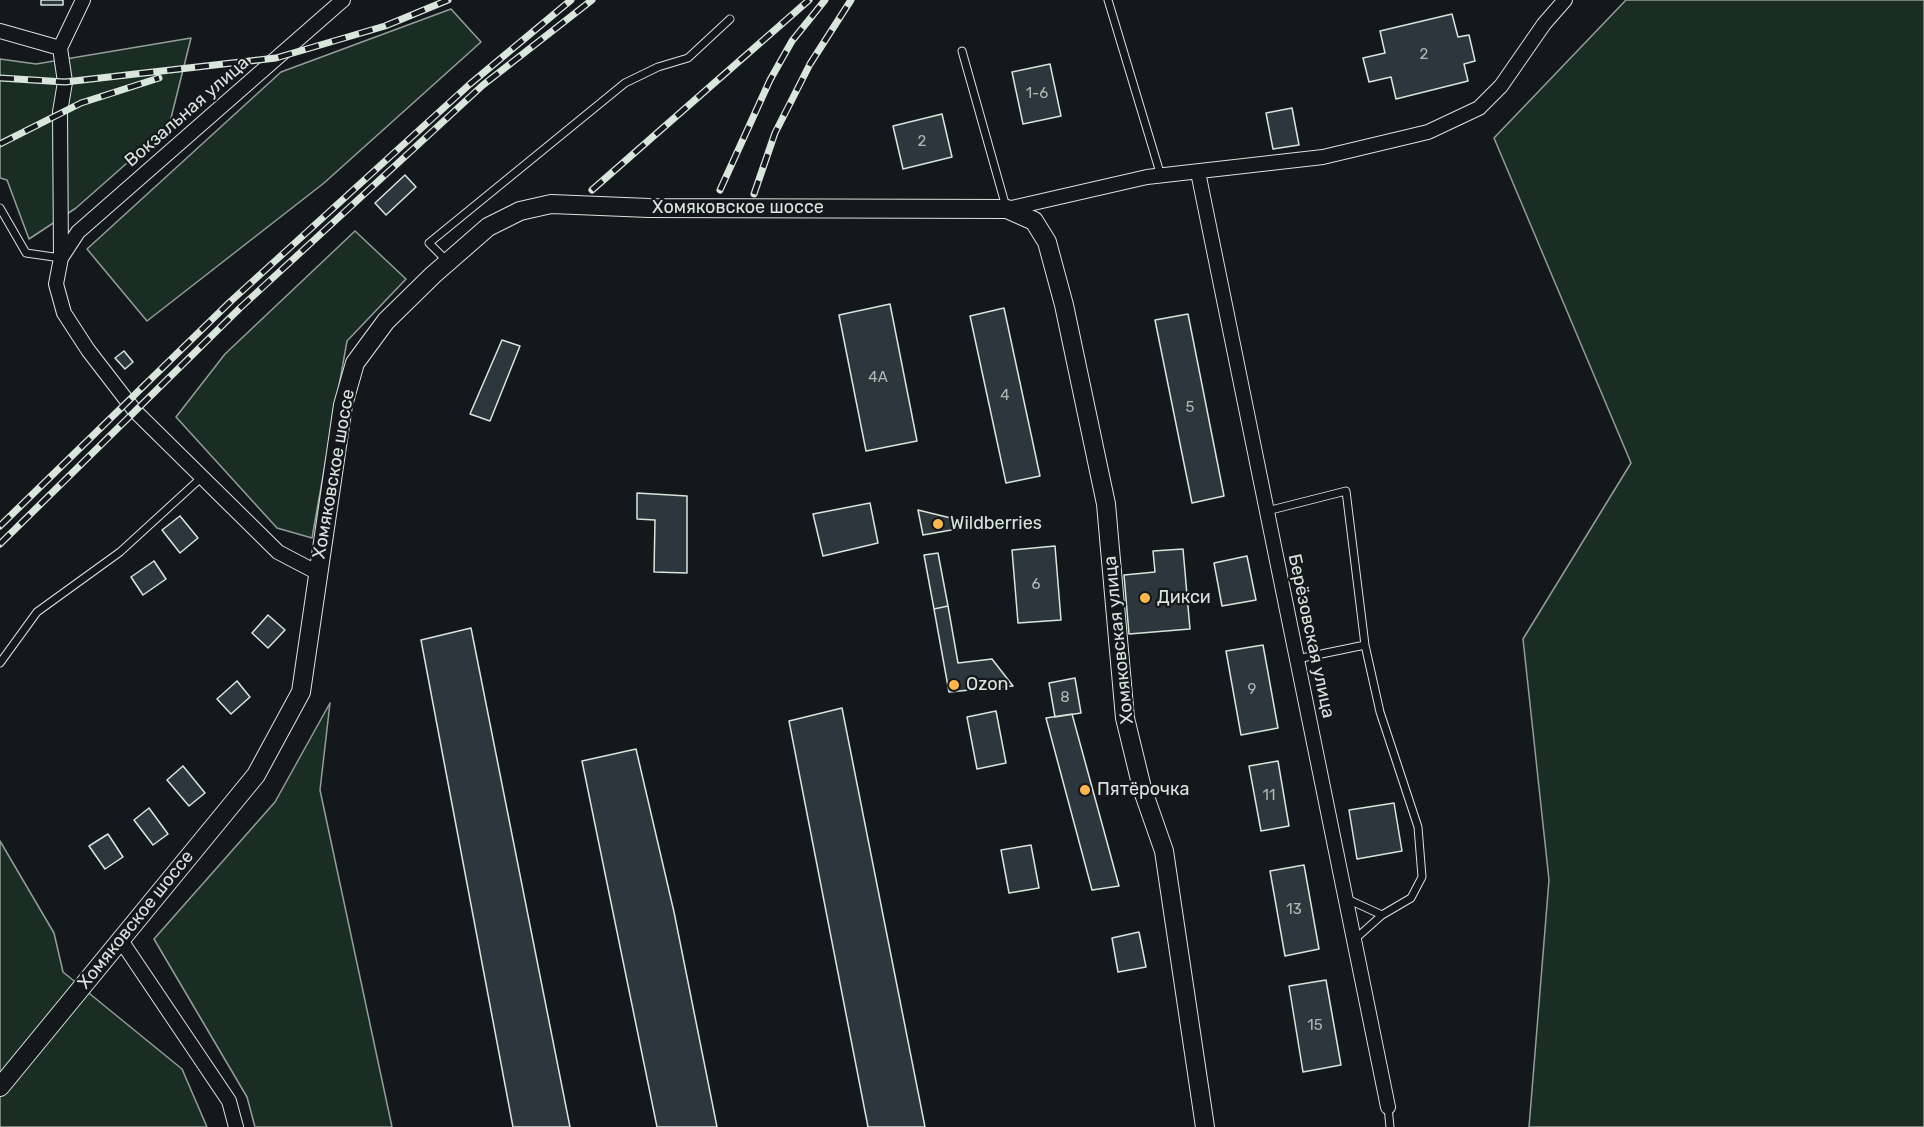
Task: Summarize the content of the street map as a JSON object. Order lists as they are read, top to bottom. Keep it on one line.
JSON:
{"streets":{"street":["Вокзальная улица","Хомяковское шоссе","Берёзовская улица","Хомяковская улица"]},"crossings":[["Хомяковское шоссе","Хомяковская улица"]],"places":["Wildberries","Дикси","Ozon","Пятёрочка"],"house_numbers":["2","1-6","2","4А","4","5","6","9","8","11","13","15"]}
